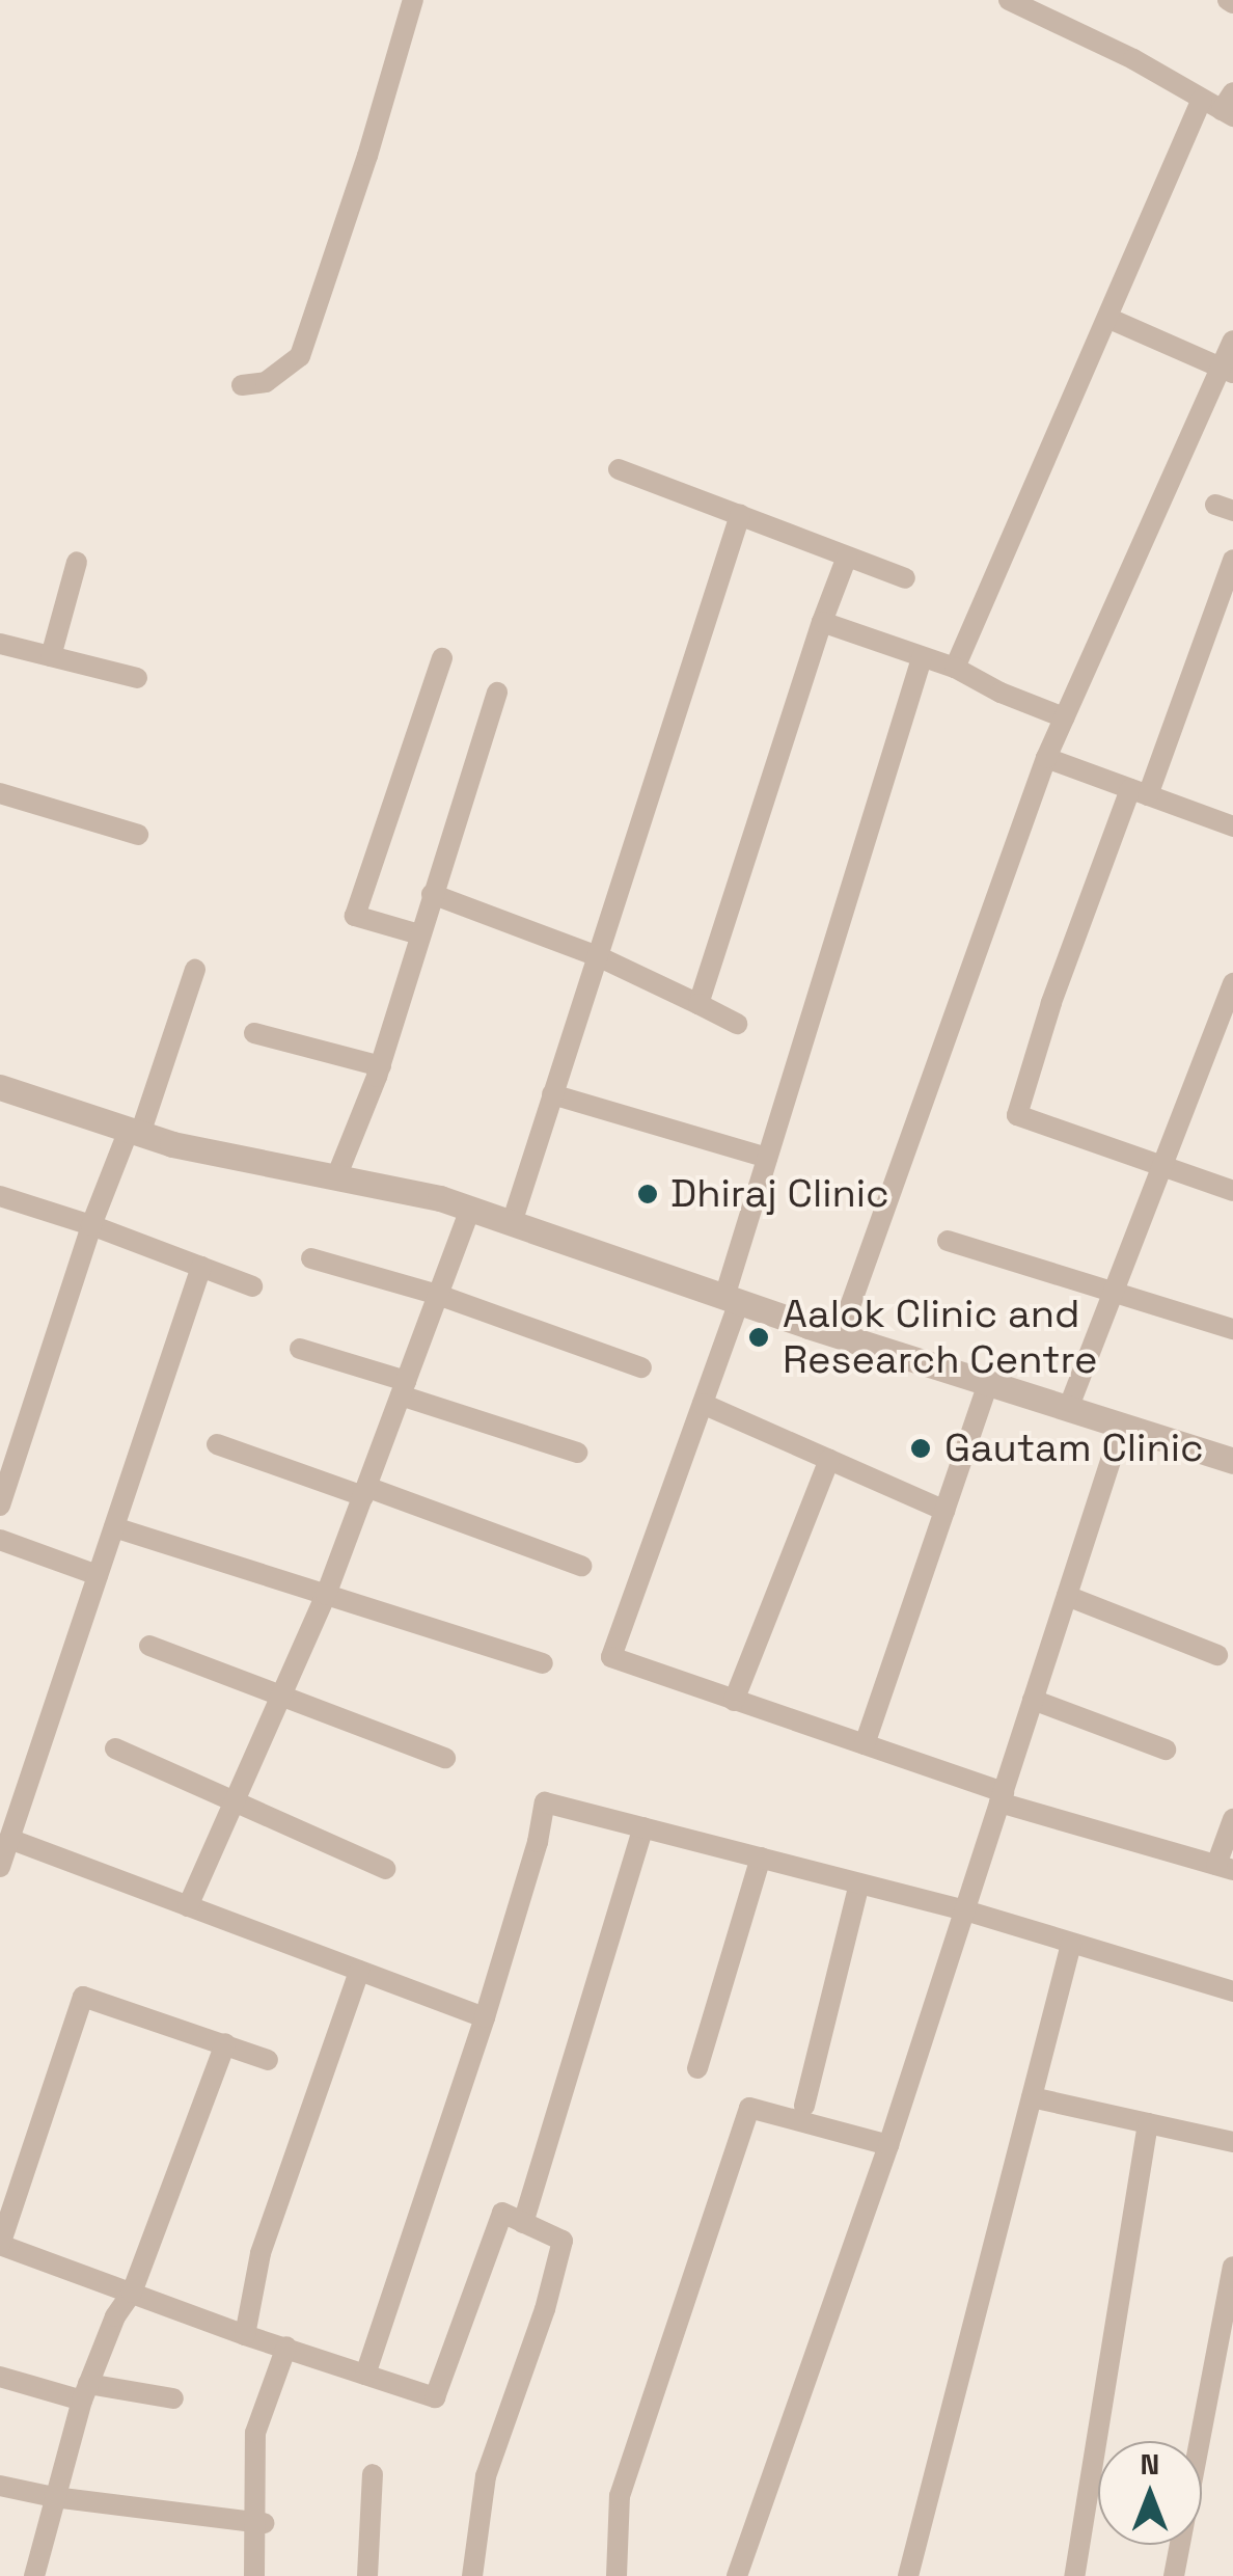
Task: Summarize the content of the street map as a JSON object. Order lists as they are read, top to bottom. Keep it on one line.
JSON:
{"places":["Dhiraj Clinic","Aalok Clinic and Research Centre","Gautam Clinic"],"north":"top"}
